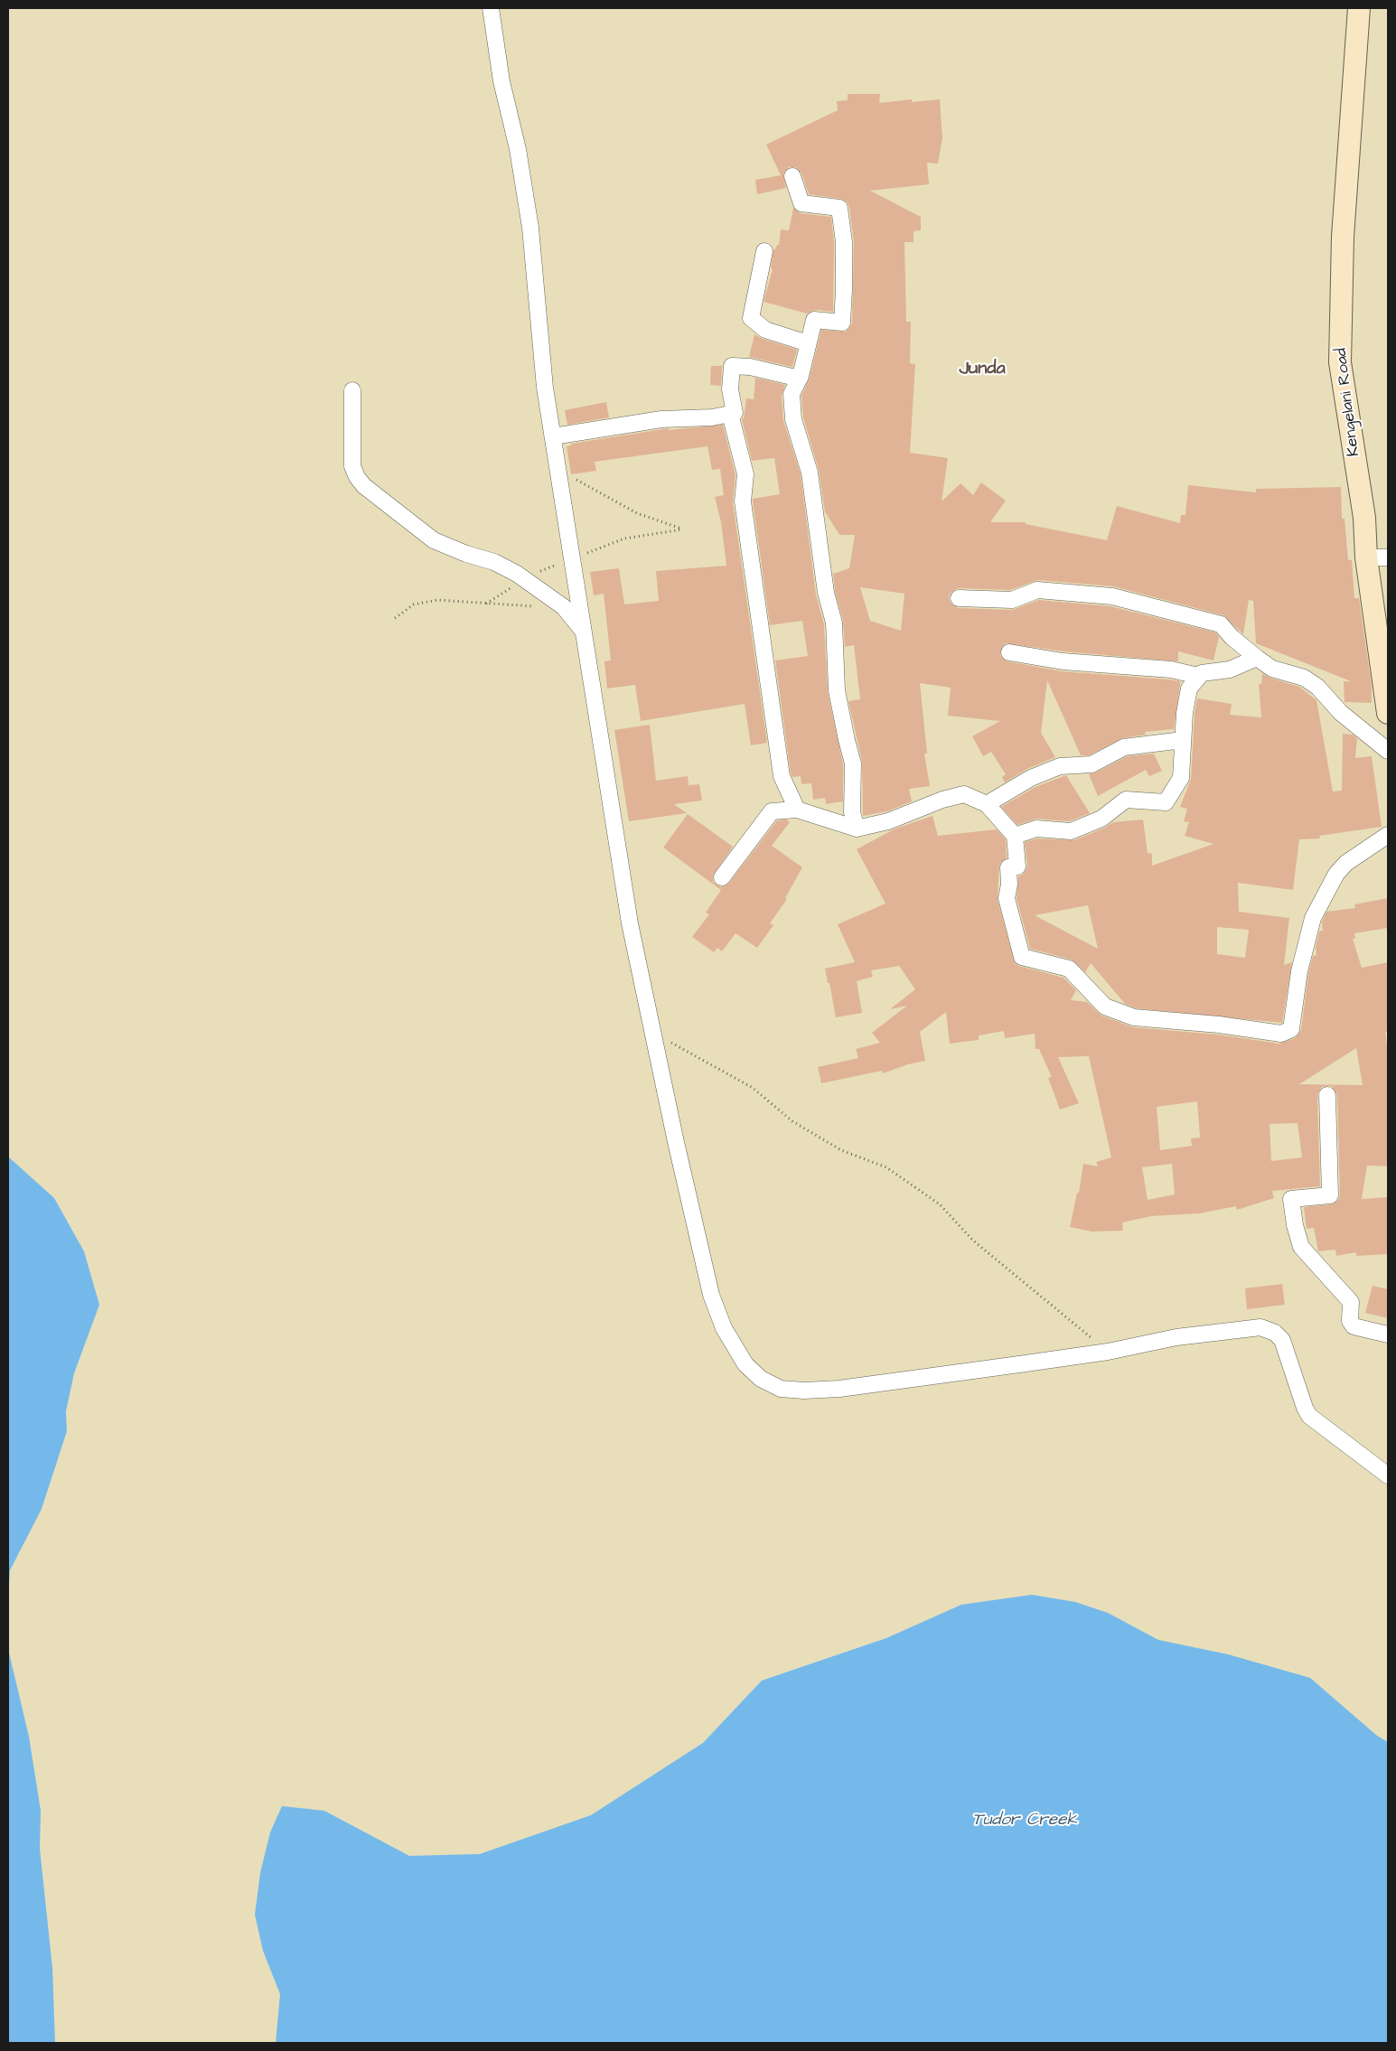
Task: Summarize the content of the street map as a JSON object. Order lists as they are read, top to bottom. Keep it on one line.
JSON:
{"streets":{"main road":["Kengelani Road"]},"districts":["Junda"],"water":["Tudor Creek"]}
